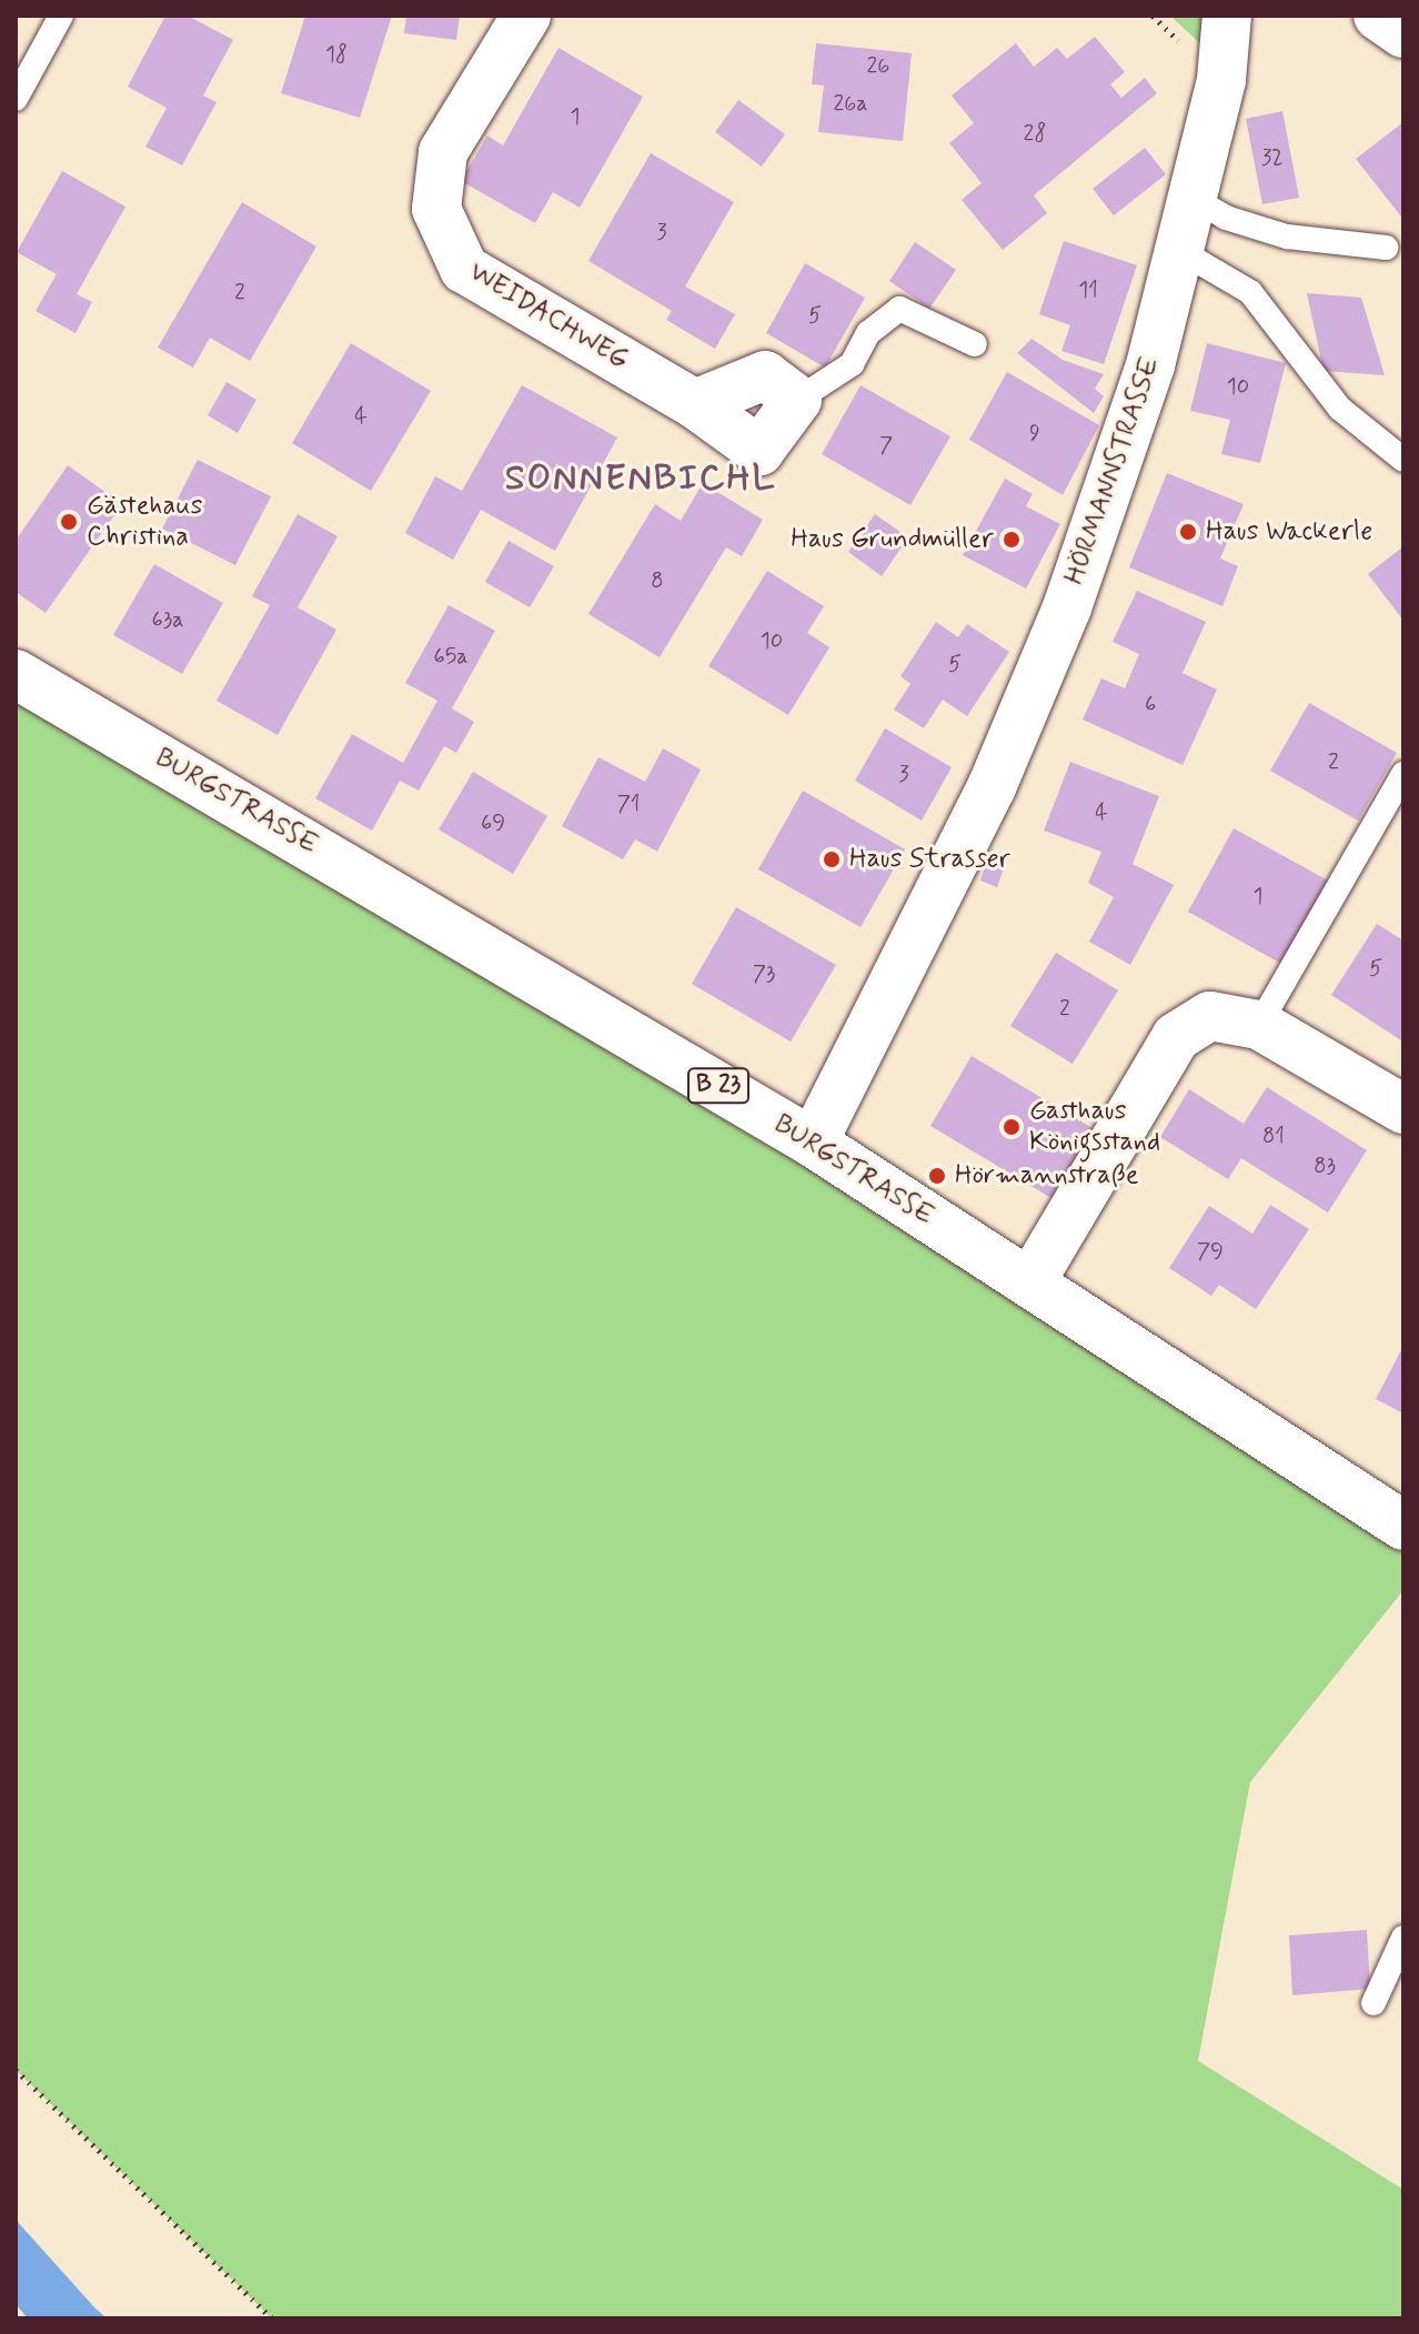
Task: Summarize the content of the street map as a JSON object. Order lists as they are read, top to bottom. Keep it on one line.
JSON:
{"streets":{"street":["WEIDACHWEG","HÖRMANNSTRASSE","BURGSTRASSE","B 23"]},"crossings":[["HÖRMANNSTRASSE","BURGSTRASSE"]],"districts":["SONNENBICHL"],"places":["Gästehaus Christina","Haus Wackerle","Haus Grundmüller","Haus Strasser","Gasthaus Königsstand","Hörmannstraße"],"house_numbers":["18","26","26a","1","28","32","3","11","2","5","10","4","9","7","8","63a","10","65a","5","6","2","3","71","4","69","1","5","73","2","81","83","79"]}
